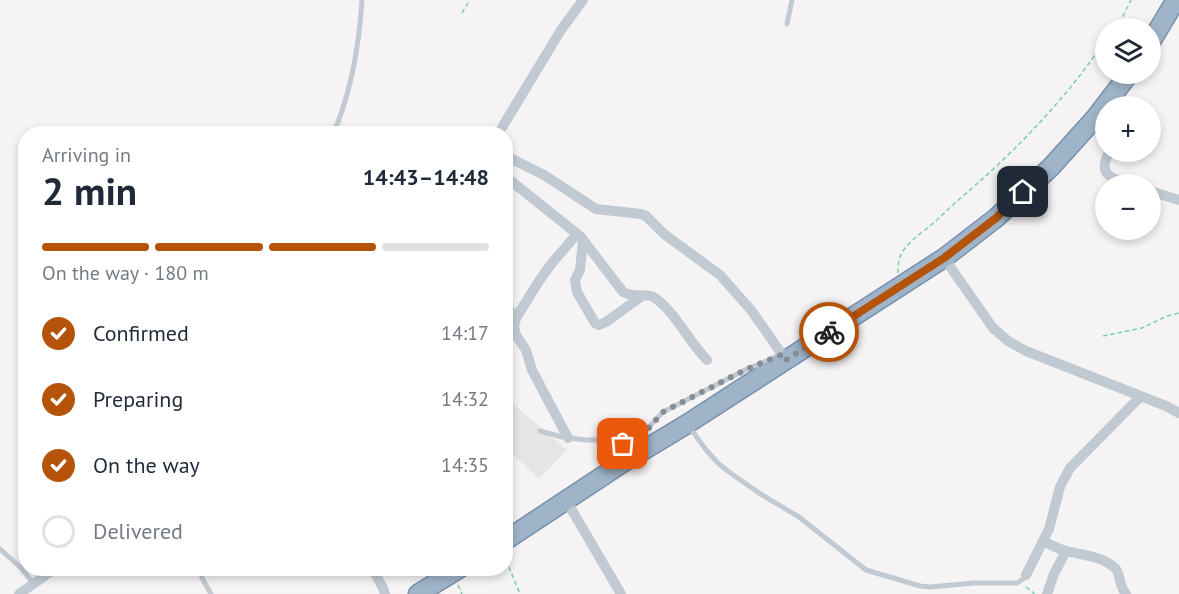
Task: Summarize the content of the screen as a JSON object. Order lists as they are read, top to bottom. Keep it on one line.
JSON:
{"page":{"map_buttons":["+","−"],"heading":["2 min","Arriving in","14:43–14:48"],"bar":"On the way · 180 m","list":[["Confirmed","14:17"],["Preparing","14:32"],["On the way","14:35"],"Delivered"]}}
